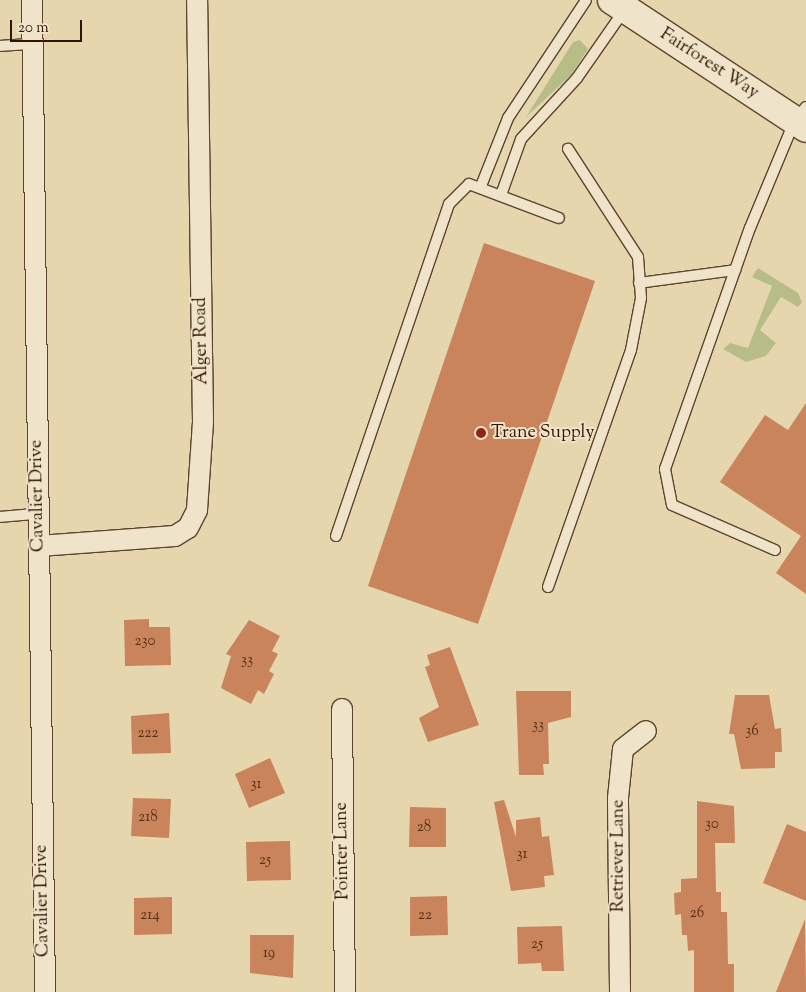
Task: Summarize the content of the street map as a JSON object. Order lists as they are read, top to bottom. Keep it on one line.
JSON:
{"streets":{"main road":["Fairforest Way"],"street":["Alger Road","Cavalier Drive","Pointer Lane","Retriever Lane"]},"crossings":[["Alger Road","Cavalier Drive"]],"places":["Trane Supply"],"house_numbers":["230","33","33","36","222","31","218","30","28","31","25","26","214","22","25","19"],"scale_bar":"20 m"}
